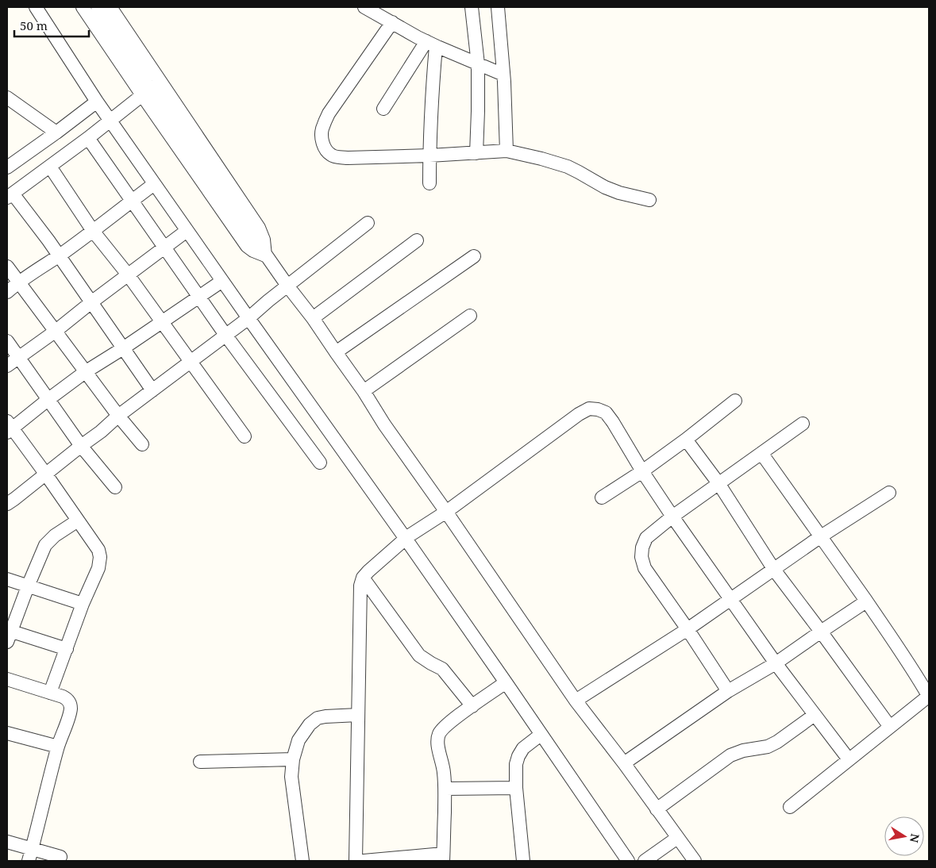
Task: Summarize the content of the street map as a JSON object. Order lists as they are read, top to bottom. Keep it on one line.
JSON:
{"scale_bar":"50 m","north":"right"}
